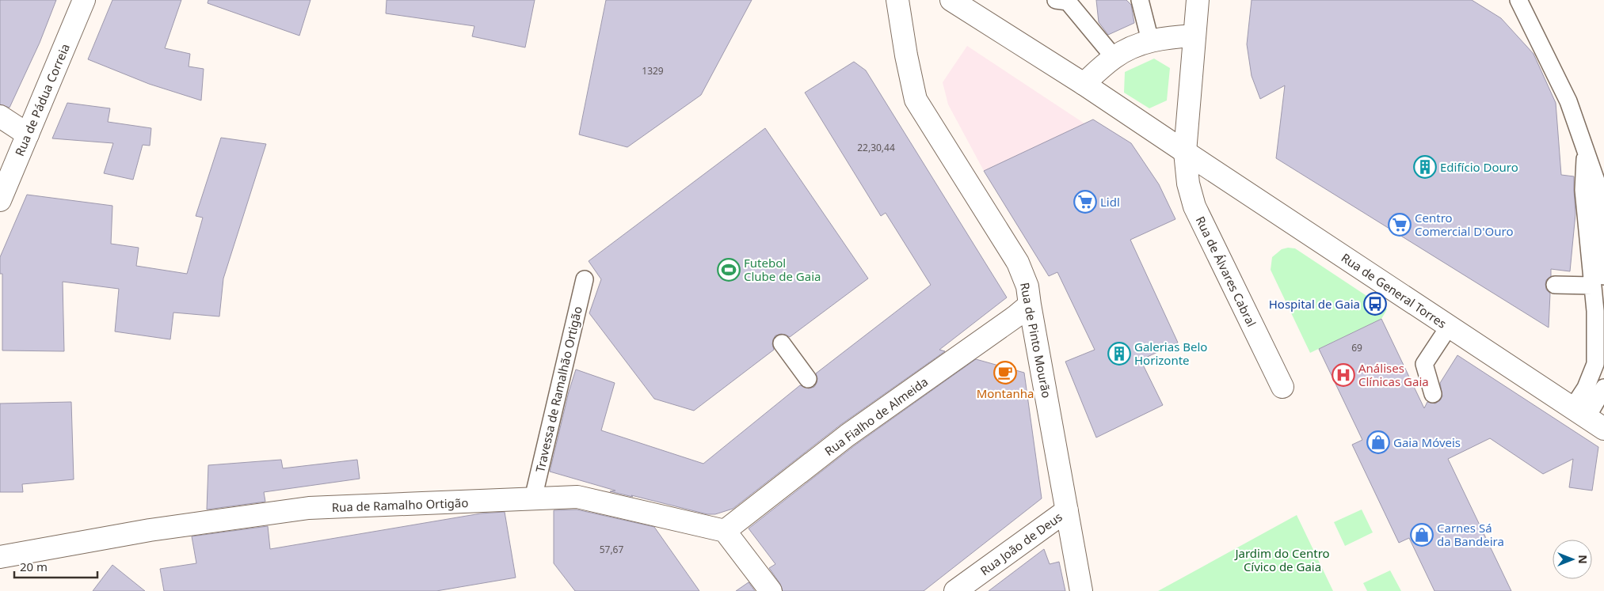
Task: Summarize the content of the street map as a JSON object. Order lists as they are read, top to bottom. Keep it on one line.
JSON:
{"streets":{"street":["Rua de Pádua Correia","Rua de Álvares Cabral","Rua de General Torres","Rua de Pinto Mourão","Rua Fialho de Almeida","Rua de Ramalho Ortigão","Rua João de Deus"],"lane":["Travessa de Ramalhão Ortigão"]},"crossings":[["Rua de Álvares Cabral","Rua de General Torres"],["Rua de Pinto Mourão","Rua Fialho de Almeida"],["Rua de Pinto Mourão","Rua João de Deus"],["Travessa de Ramalhão Ortigão","Rua de Ramalho Ortigão"],["Rua Fialho de Almeida","Rua de Ramalho Ortigão"]],"parks":["Jardim do Centro Cívico de Gaia"],"places":{"building":["Edifício Douro","Galerias Belo Horizonte"],"supermarket":["Lidl","Centro Comercial D'Ouro"],"sports":["Futebol Clube de Gaia"],"bus stop":["Hospital de Gaia"],"cafe":["Montanha"],"hospital":["Análises Clínicas Gaia"],"shop":["Gaia Móveis","Carnes Sá da Bandeira"]},"house_numbers":["1329","22,30,44","69","57,67"],"scale_bar":"20 m","north":"right"}
